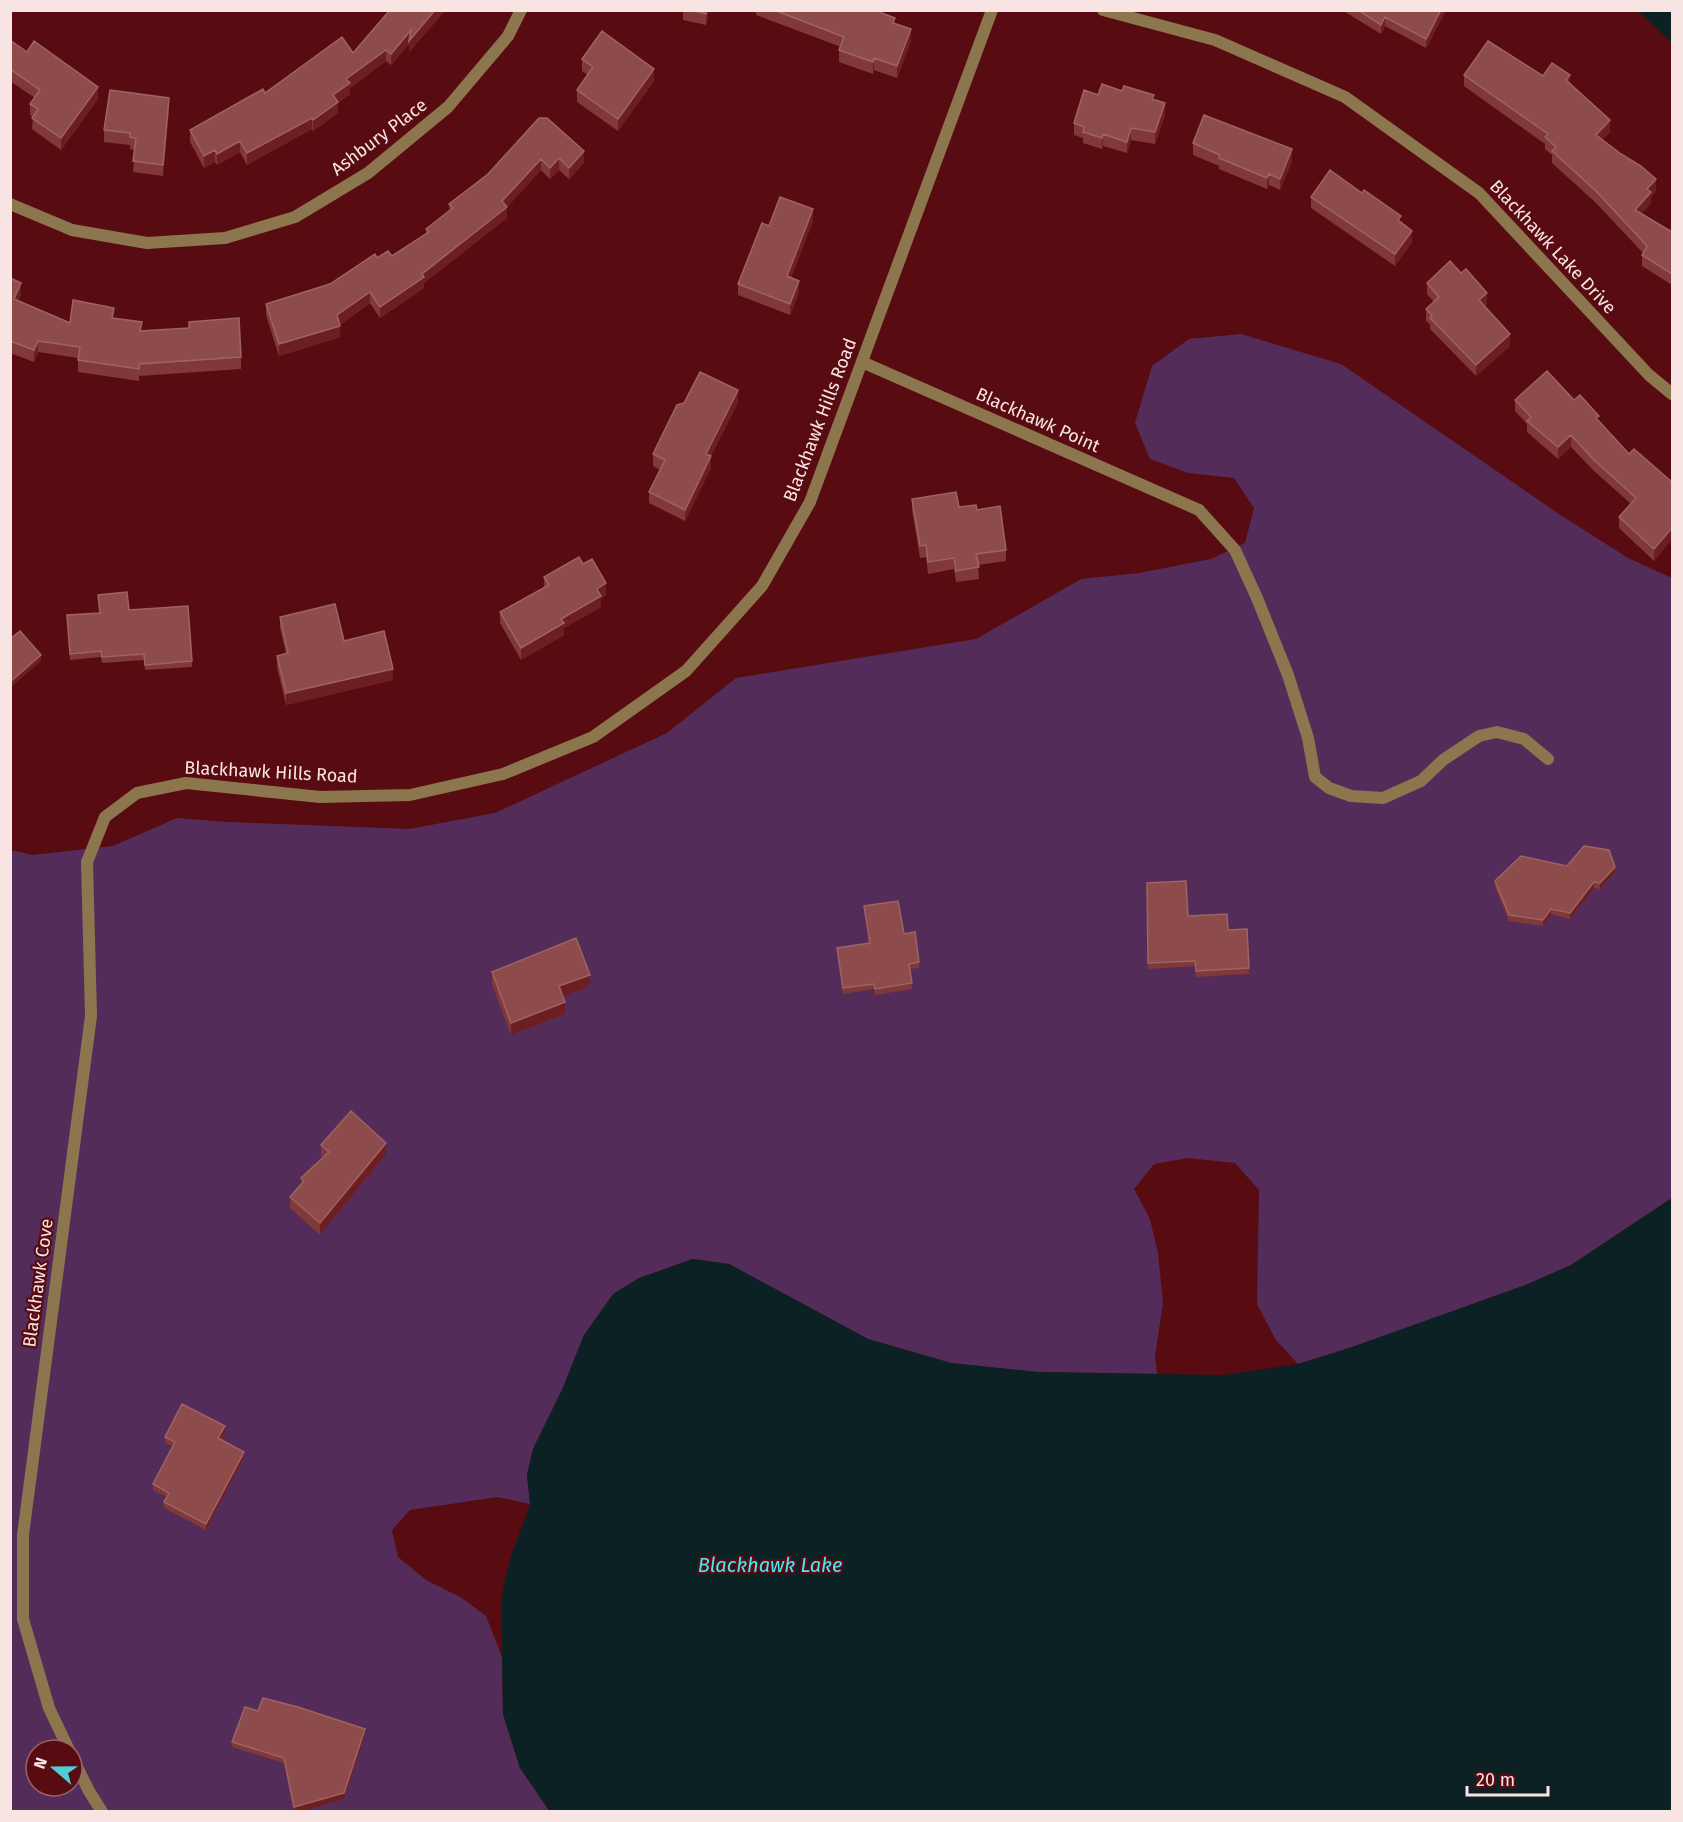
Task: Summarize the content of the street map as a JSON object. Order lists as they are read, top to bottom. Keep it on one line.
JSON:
{"streets":{"street":["Ashbury Place","Blackhawk Lake Drive","Blackhawk Hills Road","Blackhawk Point","Blackhawk Cove"]},"crossings":[["Blackhawk Hills Road","Blackhawk Point"],["Blackhawk Hills Road","Blackhawk Cove"]],"water":["Blackhawk Lake"],"scale_bar":"20 m","north":"left"}
